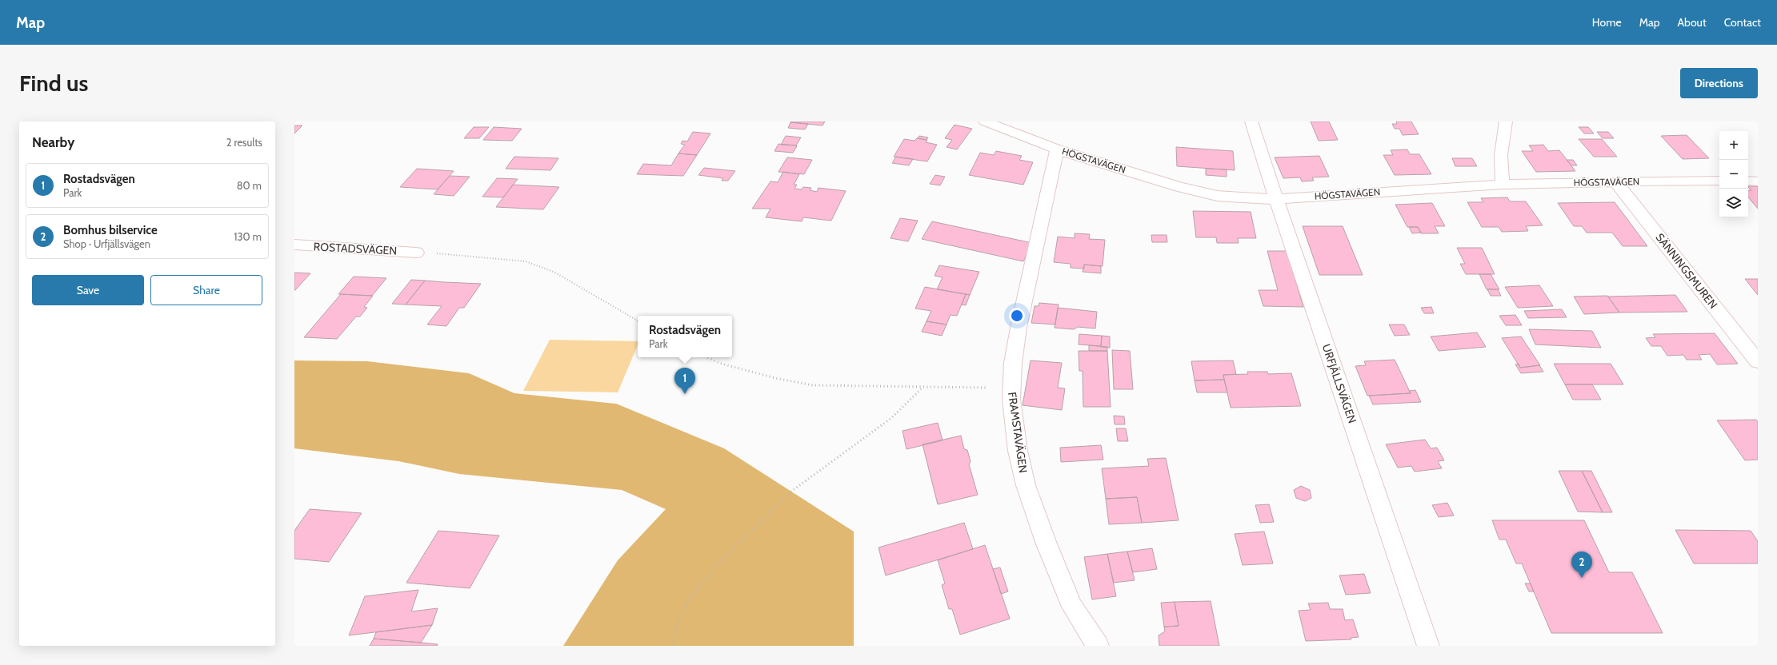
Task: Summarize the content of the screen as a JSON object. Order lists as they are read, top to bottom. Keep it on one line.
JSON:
{"streets":{"street":["HÖGSTAVÄGEN","ROSTADSVÄGEN","SÄNNINGSMUREN","URFJÄLLSVÄGEN","FRAMSTAVÄGEN"]},"crossings":[["HÖGSTAVÄGEN","SÄNNINGSMUREN"],["HÖGSTAVÄGEN","URFJÄLLSVÄGEN"],["HÖGSTAVÄGEN","FRAMSTAVÄGEN"]],"page":{"header":"Map","nav":["Home","Map","About","Contact"],"buttons":["Directions",["Save","Share"]],"title":"Find us","heading":["Nearby","2 results"],"map_buttons":["+","−"],"list":[{"mark":"1","name":"Rostadsvägen","note":"Park","value":"80 m"},{"mark":"2","name":"Bomhus bilservice","note":"Shop · Urfjällsvägen","value":"130 m"}],"popup":["Rostadsvägen","Park"],"pins":["1","2"]}}
